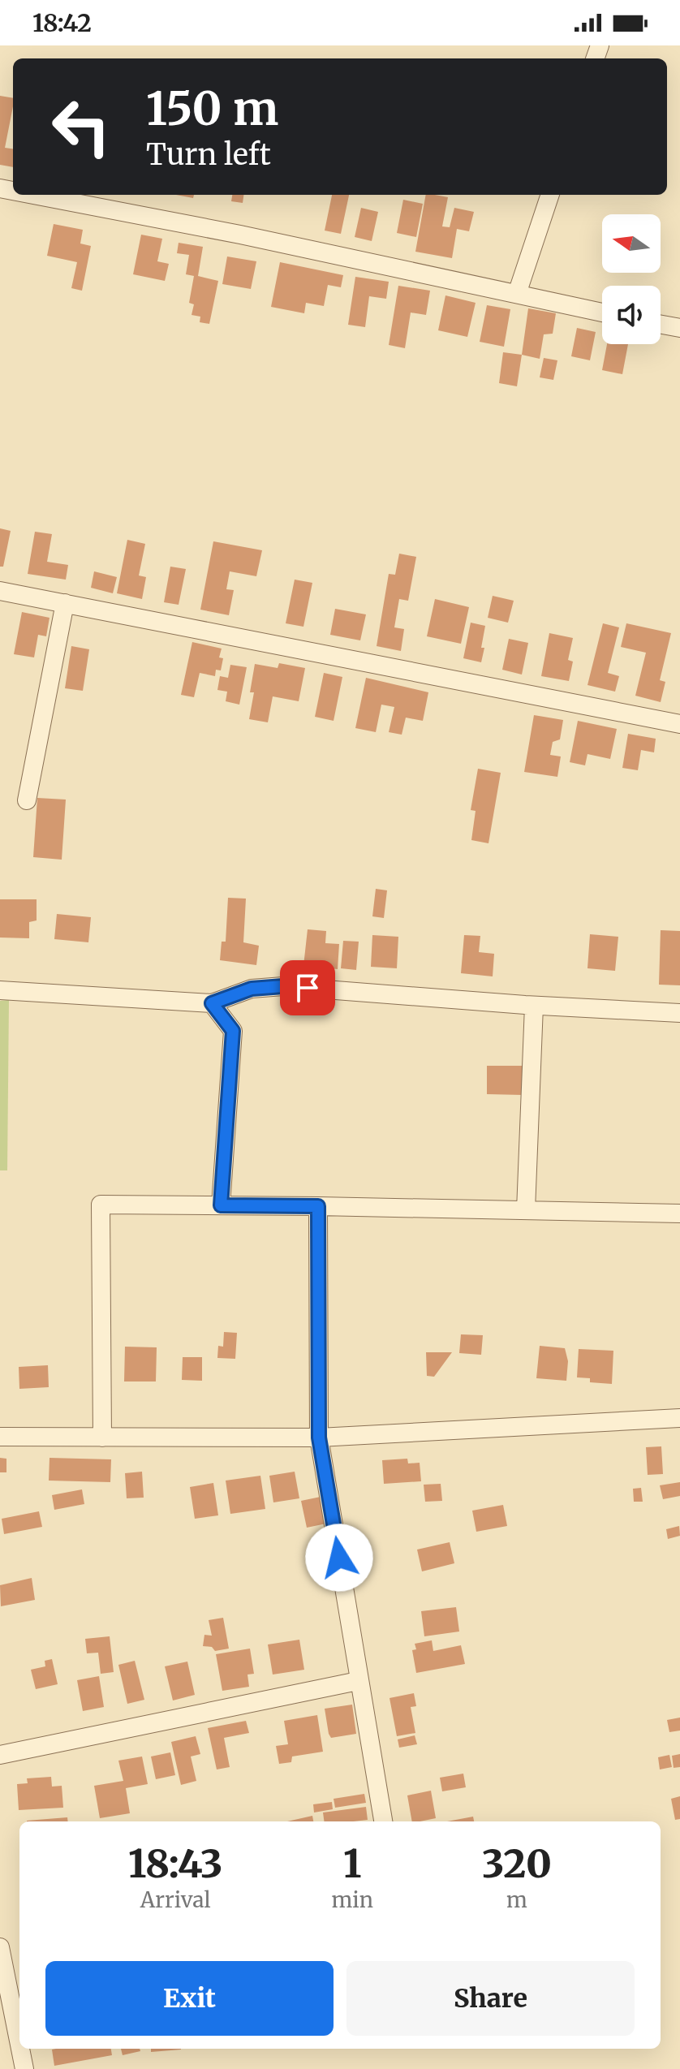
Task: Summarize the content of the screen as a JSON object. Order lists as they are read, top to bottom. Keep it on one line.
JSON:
{"north":"left","page":{"status":"18:42","turn":["150 m","Turn left"],"eta":["18:43","Arrival","1","min","320","m"],"buttons":["Exit","Share"]}}
